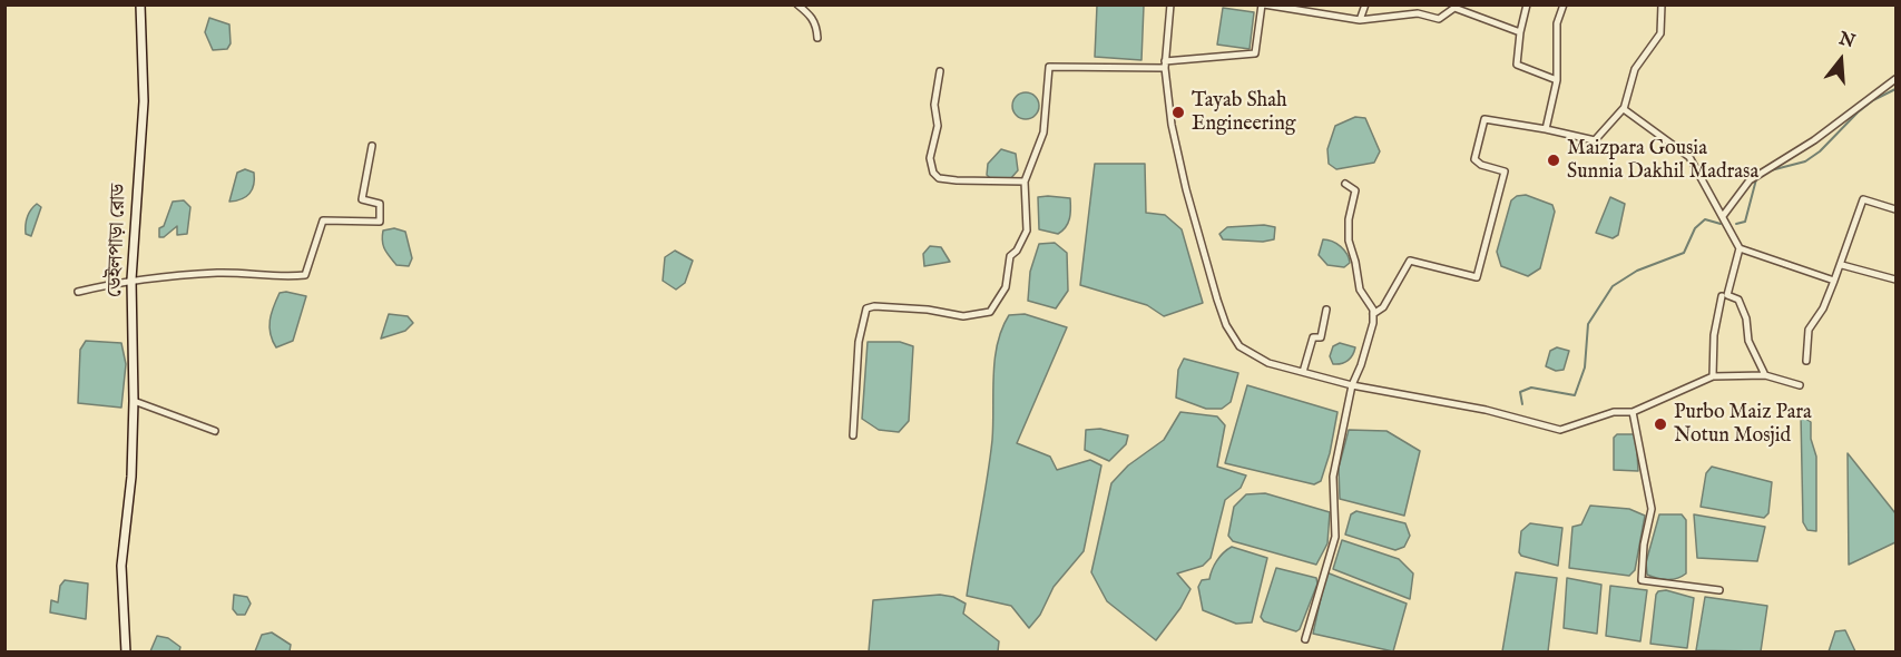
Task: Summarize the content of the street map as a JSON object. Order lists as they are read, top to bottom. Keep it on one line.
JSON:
{"streets":{"main road":["ডেইলপাড়া রোড"]},"places":["Tayab Shah Engineering","Maizpara Gousia Sunnia Dakhil Madrasa","Purbo Maiz Para Notun Mosjid"],"north":"top"}
